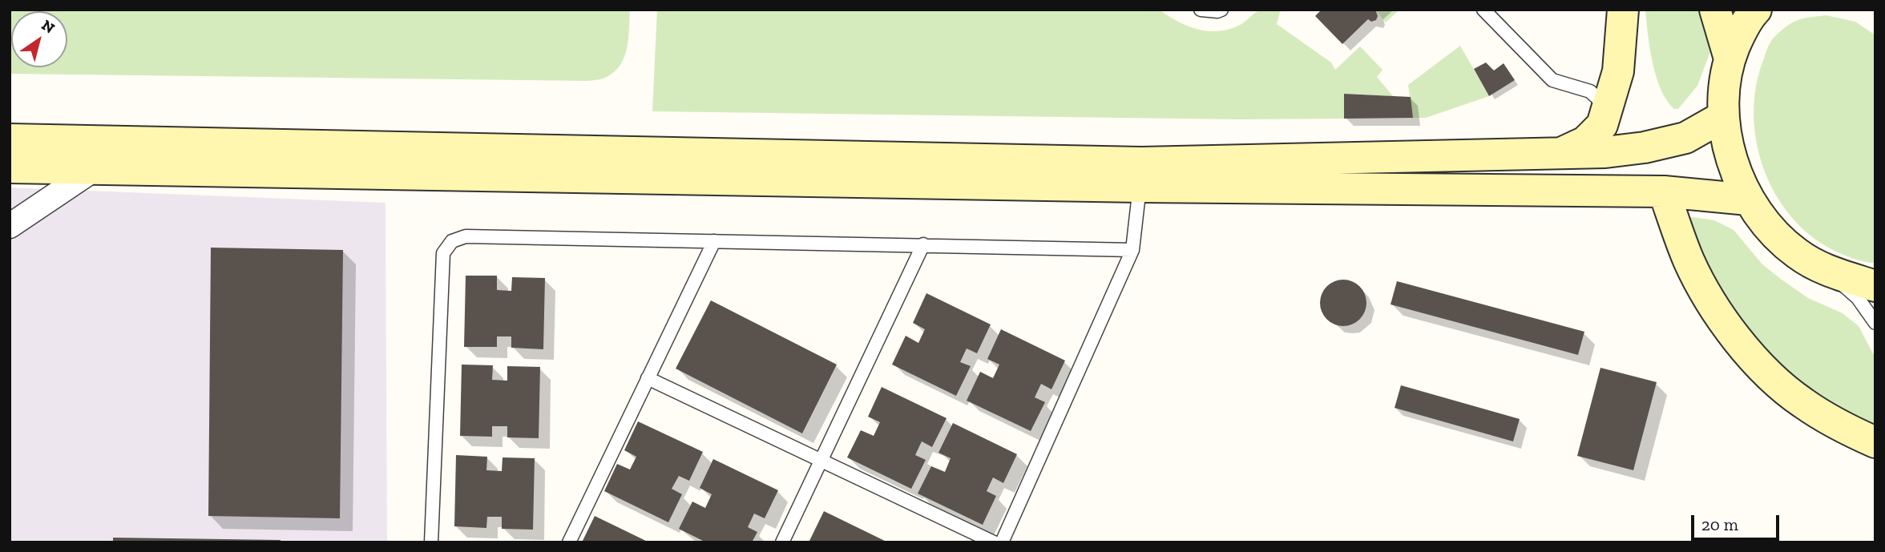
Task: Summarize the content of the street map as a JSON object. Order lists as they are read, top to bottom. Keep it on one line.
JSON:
{"scale_bar":"20 m","north":"top right"}
